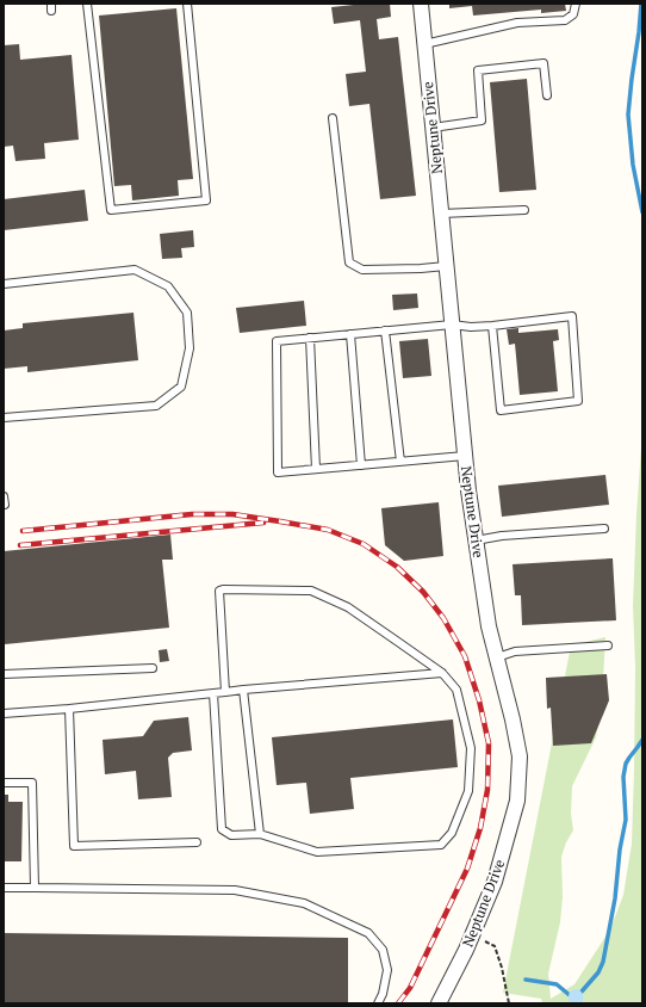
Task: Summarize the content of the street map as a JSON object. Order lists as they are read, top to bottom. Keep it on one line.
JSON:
{"streets":{"street":["Neptune Drive"]}}
